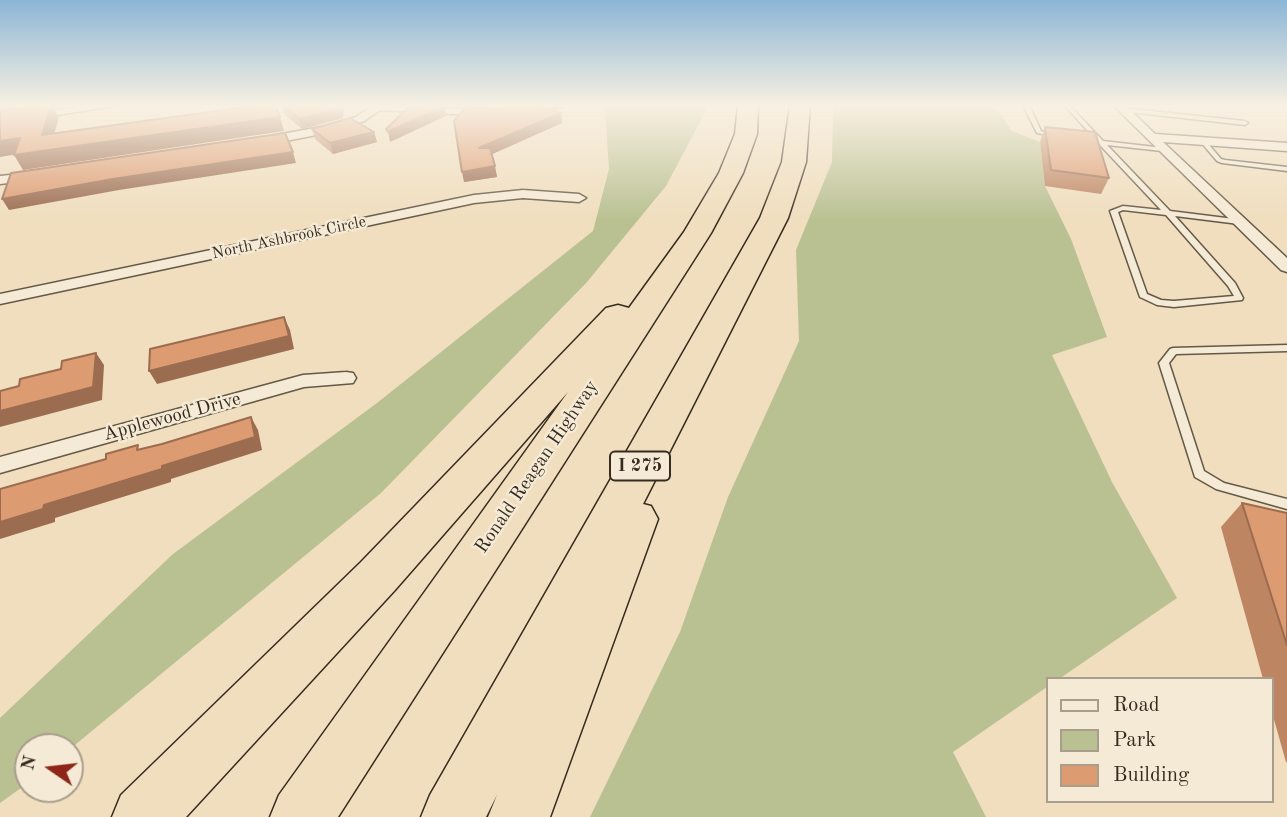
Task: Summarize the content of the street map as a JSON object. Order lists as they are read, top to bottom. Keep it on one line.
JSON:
{"streets":{"highway":["I 275","Ronald Reagan Highway"],"street":["North Ashbrook Circle","Applewood Drive"]},"legend":["Road","Park","Building"],"north":"left"}
